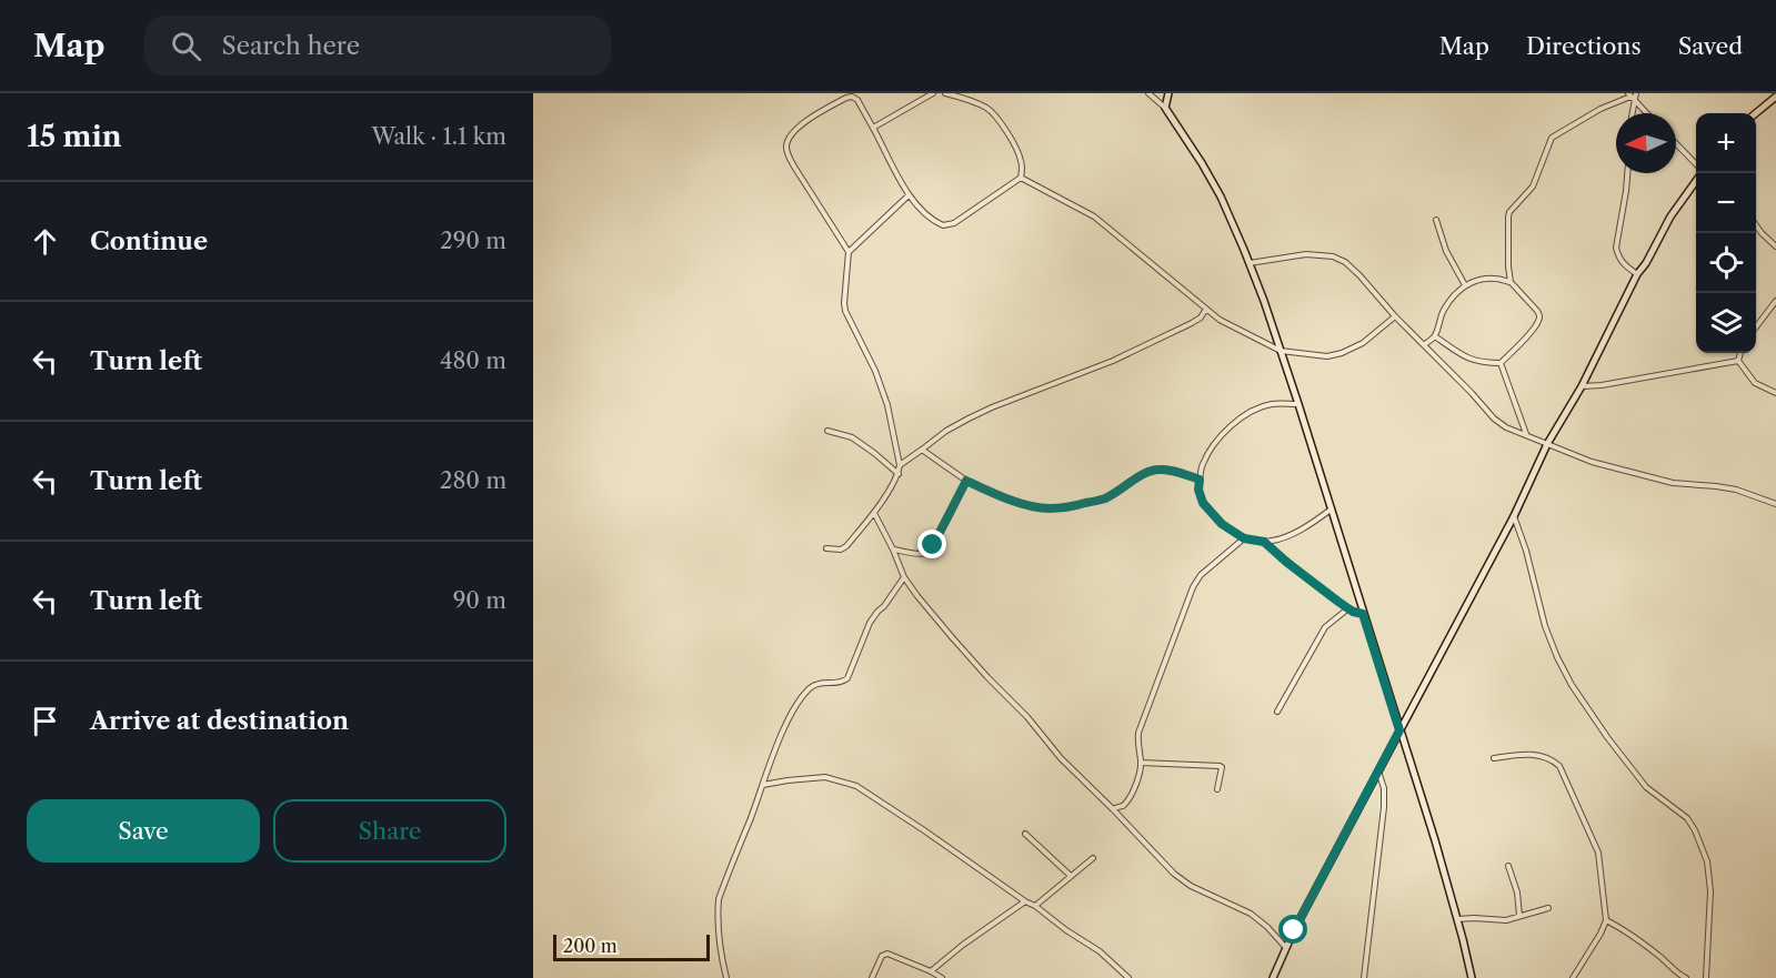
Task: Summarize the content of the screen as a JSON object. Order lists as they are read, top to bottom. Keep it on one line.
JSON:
{"scale_bar":"200 m","north":"left","page":{"header":"Map","search":"Search here","nav":["Map","Directions","Saved"],"heading":["15 min","Walk · 1.1 km"],"map_buttons":["+","−"],"list":[["Continue","290 m"],["Turn left","480 m"],["Turn left","280 m"],["Turn left","90 m"],"Arrive at destination"],"buttons":["Save","Share"],"scale":"200 m"}}
